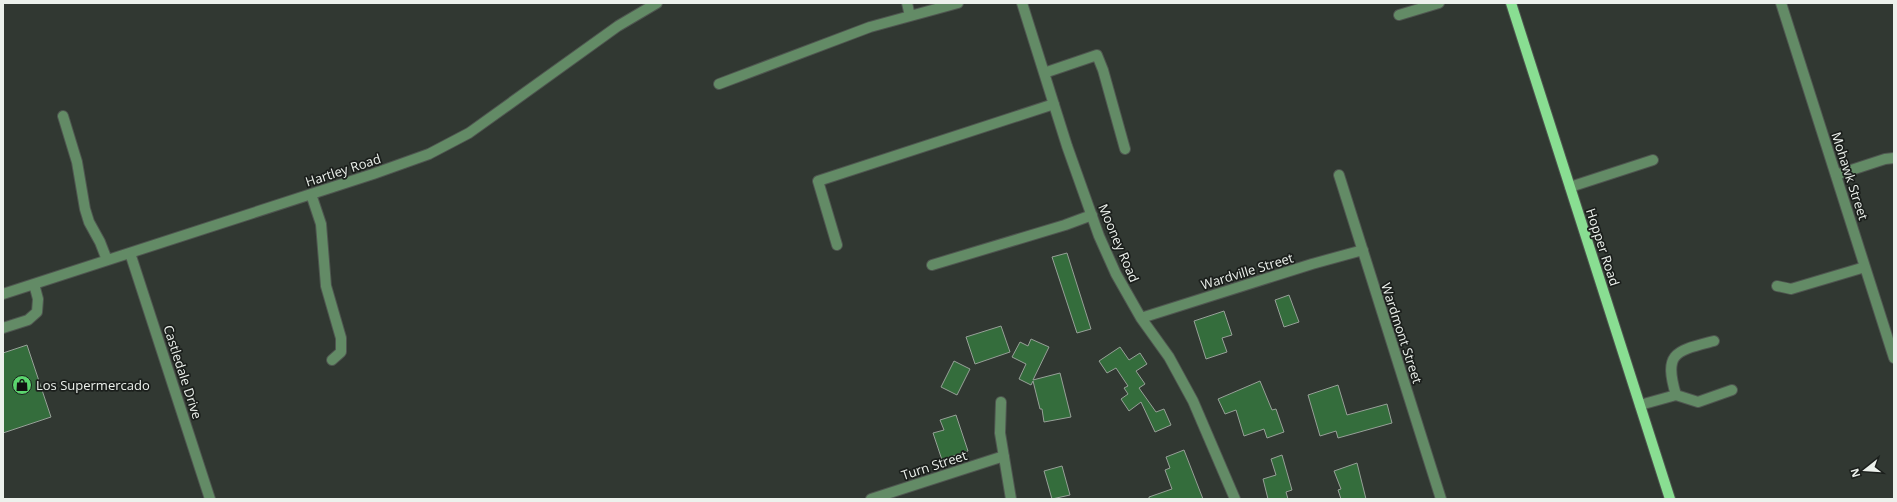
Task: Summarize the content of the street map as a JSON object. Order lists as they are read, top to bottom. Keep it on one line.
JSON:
{"streets":{"main road":["Hopper Road"],"street":["Hartley Road","Mohawk Street","Mooney Road","Wardville Street","Wardmont Street","Castledale Drive","Turn Street"]},"crossings":[["Hartley Road","Castledale Drive"],["Mooney Road","Wardville Street"],["Wardville Street","Wardmont Street"]],"places":{"shop":["Los Supermercado"]},"north":"left"}
